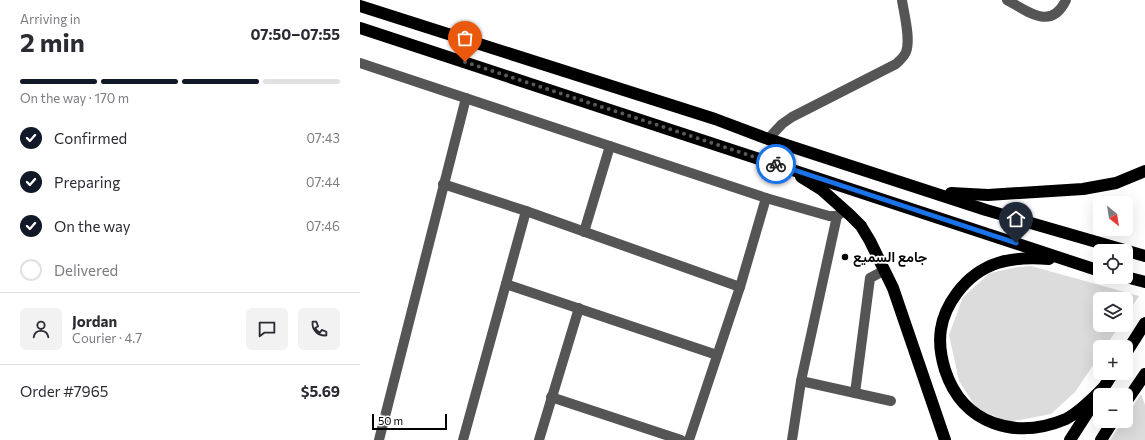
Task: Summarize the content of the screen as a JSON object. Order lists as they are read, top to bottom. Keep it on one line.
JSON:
{"places":["جامع السميع"],"scale_bar":"50 m","north":"bottom right","page":{"heading":["2 min","Arriving in","07:50–07:55"],"panel":["Jordan","Courier · 4.7","Order #7965","$5.69"],"bar":"On the way · 170 m","list":[["Confirmed","07:43"],["Preparing","07:44"],["On the way","07:46"],"Delivered"],"map_buttons":["+","−"],"scale":"50 m"}}
